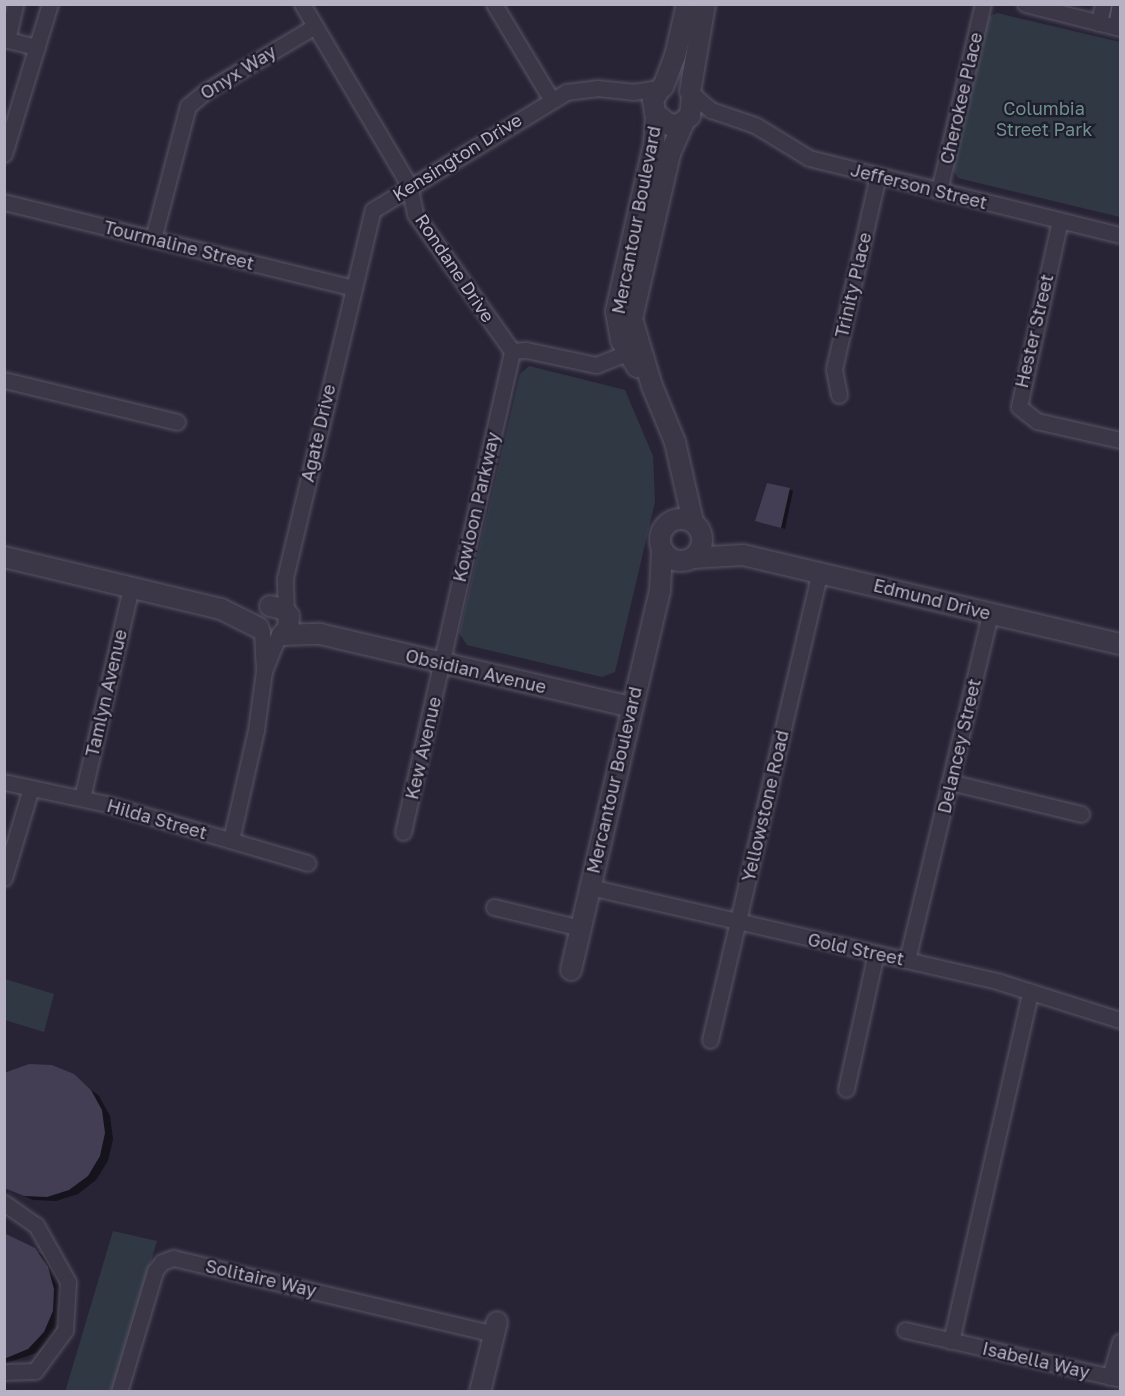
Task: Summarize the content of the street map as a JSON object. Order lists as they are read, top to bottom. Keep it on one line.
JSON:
{"streets":{"street":["Onyx Way","Cherokee Place","Kensington Drive","Jefferson Street","Mercantour Boulevard","Tourmaline Street","Rondane Drive","Trinity Place","Hester Street","Agate Drive","Kowloon Parkway","Edmund Drive","Obsidian Avenue","Tamlyn Avenue","Delancey Street","Kew Avenue","Yellowstone Road","Hilda Street","Gold Street","Solitaire Way","Isabella Way"]},"crossings":[["Onyx Way","Tourmaline Street"],["Onyx Way","Rondane Drive"],["Cherokee Place","Jefferson Street"],["Kensington Drive","Jefferson Street"],["Kensington Drive","Mercantour Boulevard"],["Kensington Drive","Tourmaline Street"],["Kensington Drive","Rondane Drive"],["Kensington Drive","Agate Drive"],["Jefferson Street","Mercantour Boulevard"],["Jefferson Street","Trinity Place"],["Jefferson Street","Hester Street"],["Mercantour Boulevard","Obsidian Avenue"],["Mercantour Boulevard","Gold Street"],["Tourmaline Street","Agate Drive"],["Rondane Drive","Kowloon Parkway"],["Agate Drive","Obsidian Avenue"],["Kowloon Parkway","Obsidian Avenue"],["Kowloon Parkway","Kew Avenue"],["Edmund Drive","Delancey Street"],["Edmund Drive","Yellowstone Road"],["Obsidian Avenue","Tamlyn Avenue"],["Obsidian Avenue","Kew Avenue"],["Tamlyn Avenue","Hilda Street"],["Delancey Street","Gold Street"],["Yellowstone Road","Gold Street"]],"parks":["Columbia Street Park"]}
